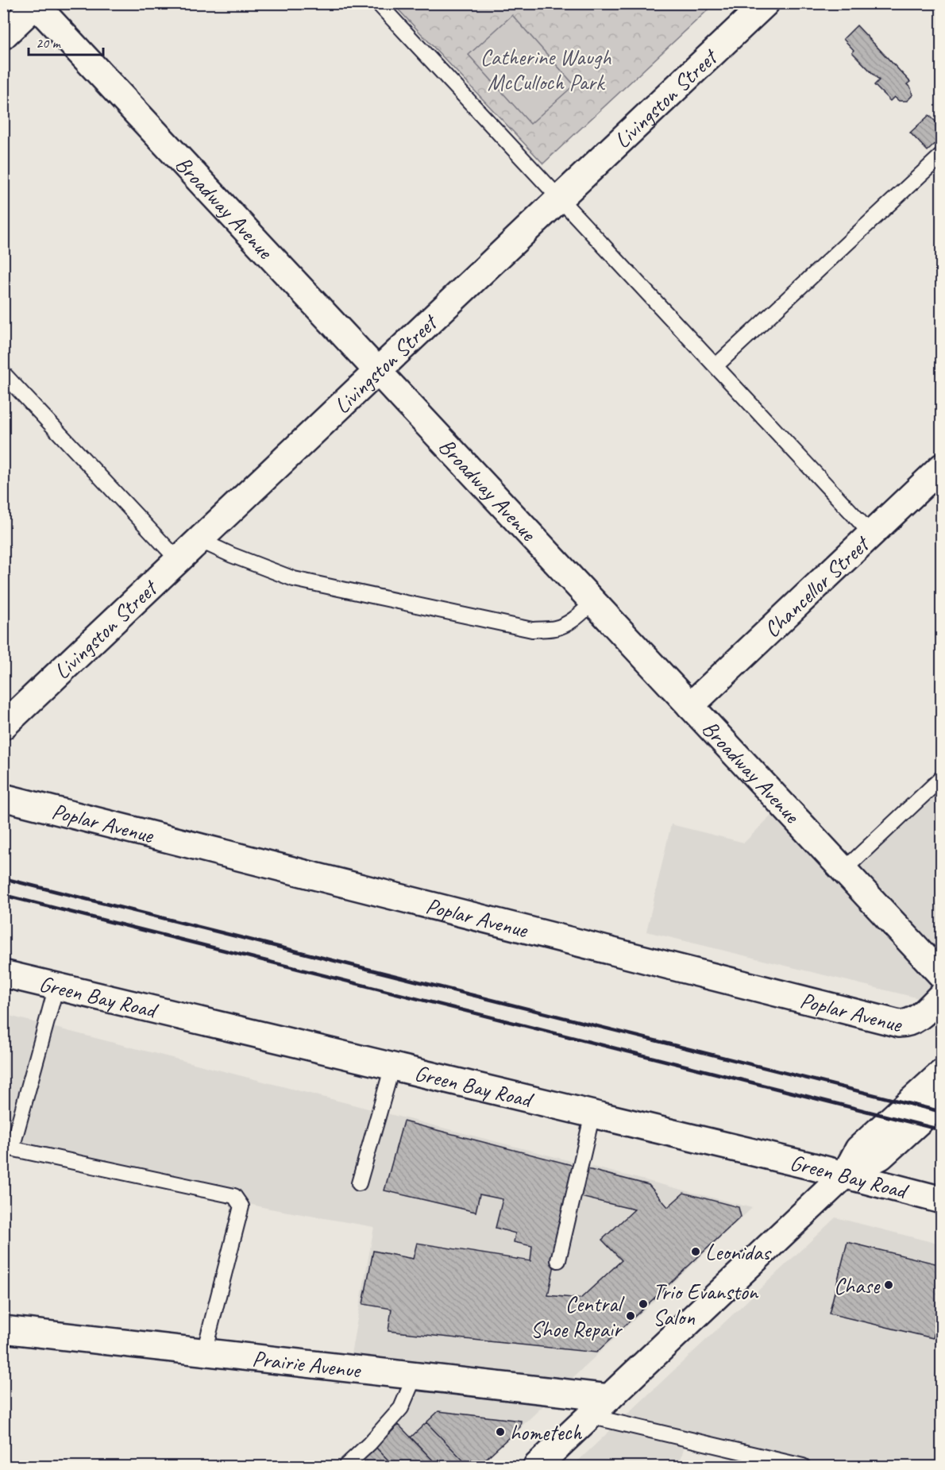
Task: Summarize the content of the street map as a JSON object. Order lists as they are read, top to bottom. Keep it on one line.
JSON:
{"streets":{"street":["Livingston Street","Broadway Avenue","Chancellor Street","Poplar Avenue","Green Bay Road","Prairie Avenue"]},"crossings":[["Livingston Street","Broadway Avenue"],["Broadway Avenue","Chancellor Street"]],"parks":["Catherine Waugh McCulloch Park"],"places":["Leonidas","Chase","Trio Evanston Salon","Central Shoe Repair","hometech"],"scale_bar":"20 m"}
